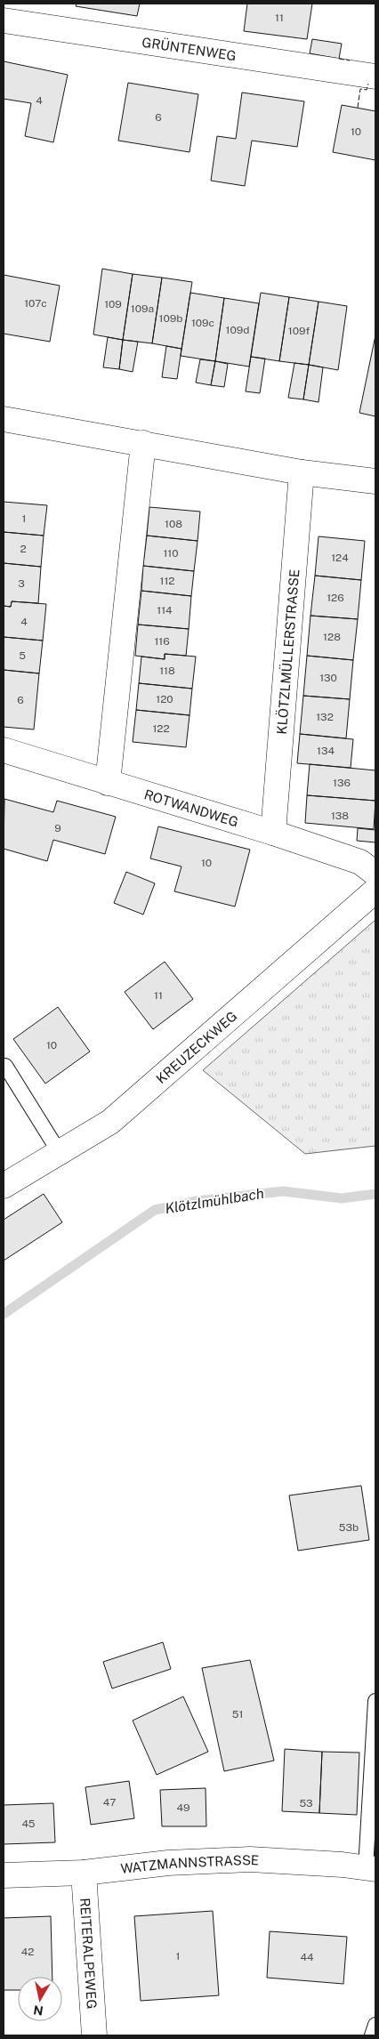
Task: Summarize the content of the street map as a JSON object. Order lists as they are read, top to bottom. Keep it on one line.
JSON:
{"streets":{"street":["GRÜNTENWEG","KLÖTZLMÜLLERSTRASSE","ROTWANDWEG","KREUZECKWEG","WATZMANNSTRASSE","REITERALPEWEG"]},"crossings":[["KLÖTZLMÜLLERSTRASSE","ROTWANDWEG"],["WATZMANNSTRASSE","REITERALPEWEG"]],"water":["Klötzlmühlbach"],"house_numbers":["11","4","6","10","107c","109","109a","109b","109c","109d","109f","1","108","2","110","124","112","3","126","114","4","128","116","5","118","130","120","6","132","122","134","136","138","9","10","11","10","53b","51","47","53","49","45","42","1","44"],"north":"bottom"}
